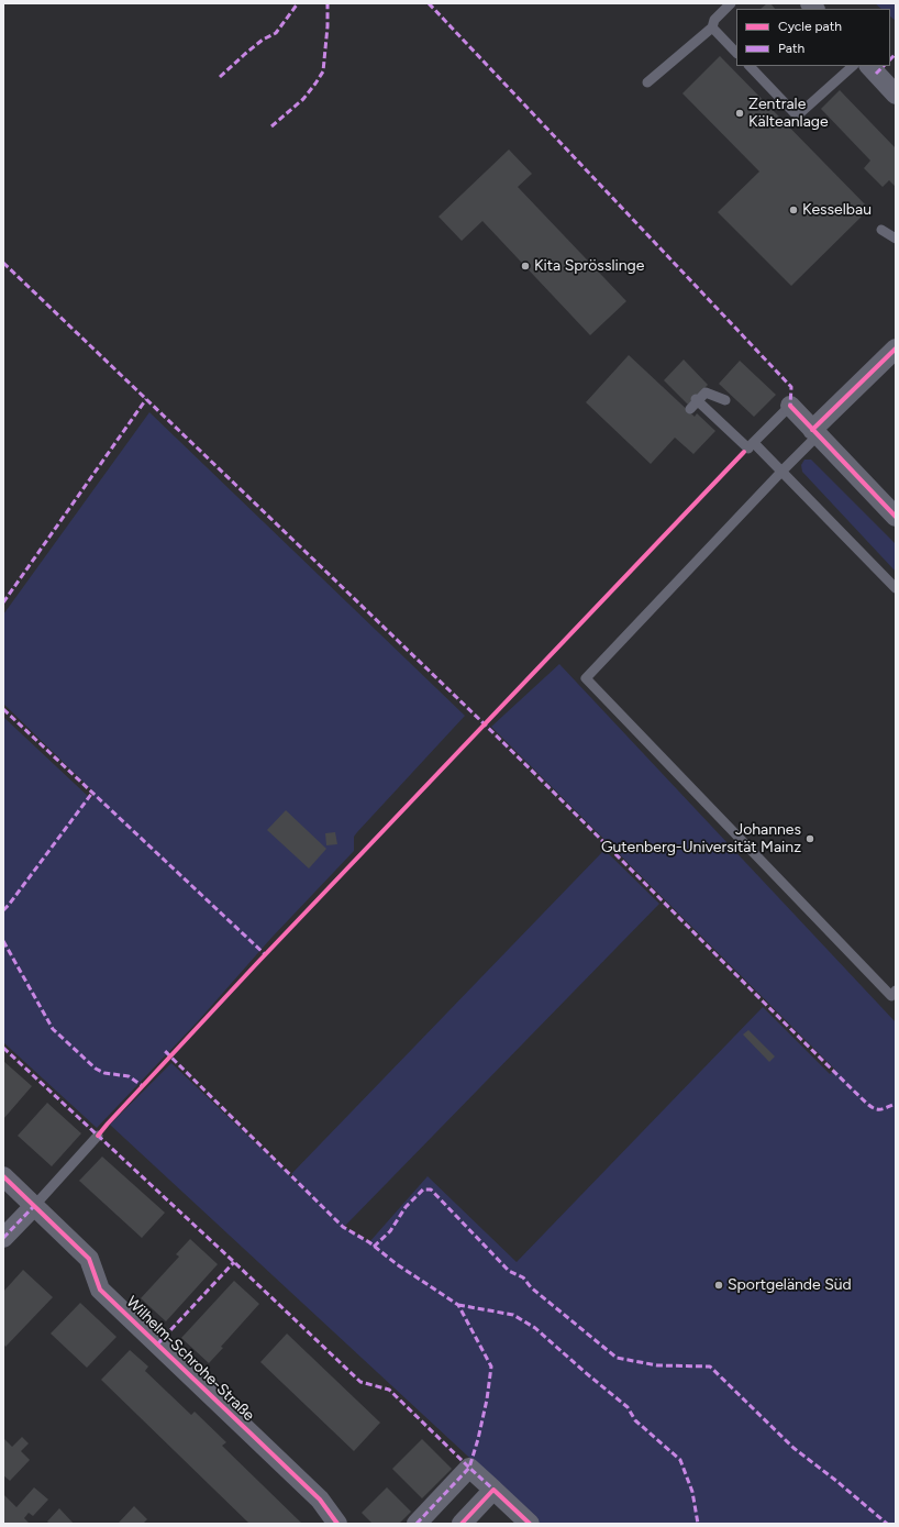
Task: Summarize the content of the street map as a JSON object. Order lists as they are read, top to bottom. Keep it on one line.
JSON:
{"streets":{"street":["Wilhelm-Schrohe-Straße"]},"places":["Zentrale Kälteanlage","Kesselbau","Kita Sprösslinge","Johannes Gutenberg-Universität Mainz","Sportgelände Süd"],"legend":["Cycle path","Path"]}
